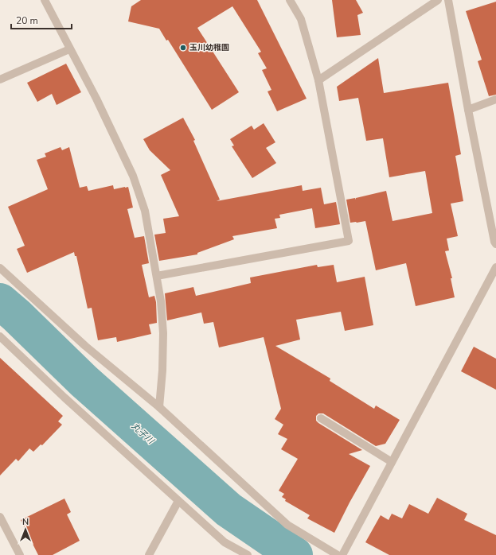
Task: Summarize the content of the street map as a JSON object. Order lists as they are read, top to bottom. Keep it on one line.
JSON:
{"water":["丸子川"],"places":["玉川幼稚園"],"scale_bar":"20 m","north":"top"}
